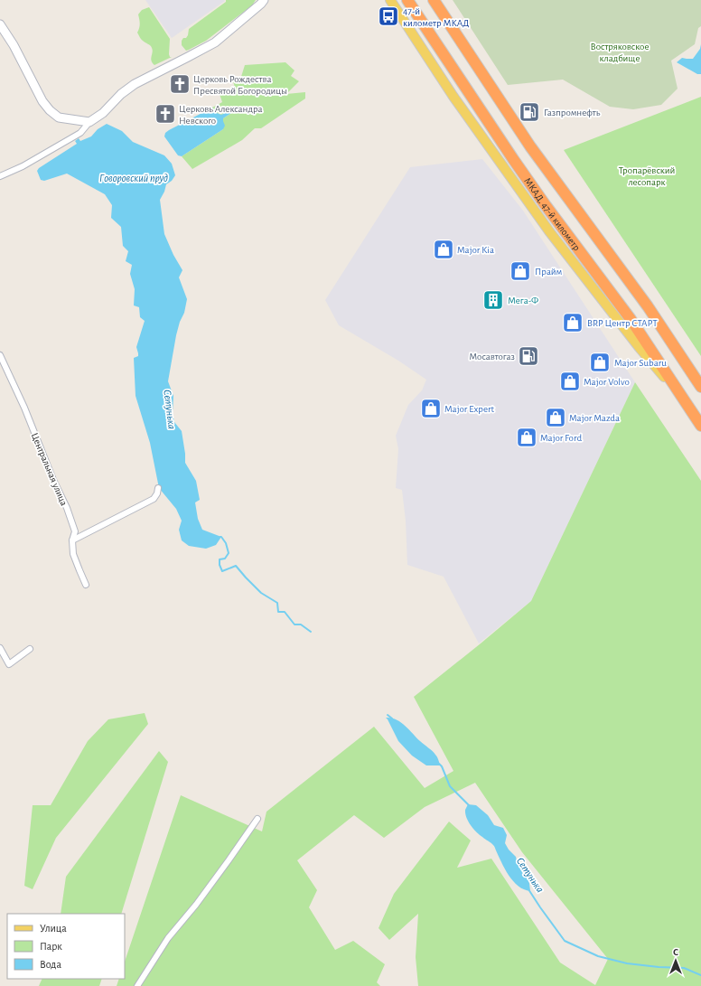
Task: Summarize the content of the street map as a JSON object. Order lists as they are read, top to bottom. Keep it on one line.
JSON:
{"streets":{"highway":["МКАД, 47-й километр"],"street":["Центральная улица"]},"water":["Говоровский пруд","Сетунька"],"parks":["Востряковское кладбище","Тропарёвский лесопарк"],"places":{"bus stop":["47-й километр МКАД"],"church":["Церковь Рождества Пресвятой Богородицы","Церковь Александра Невского"],"fuel station":["Газпромнефть","Мосавтогаз"],"shop":["Major Kia","Прайм","BRP Центр СТАРТ","Major Subaru","Major Volvo","Major Expert","Major Mazda","Major Ford"],"building":["Мега-Ф"]},"legend":["Улица","Парк","Вода"],"north":"top"}
